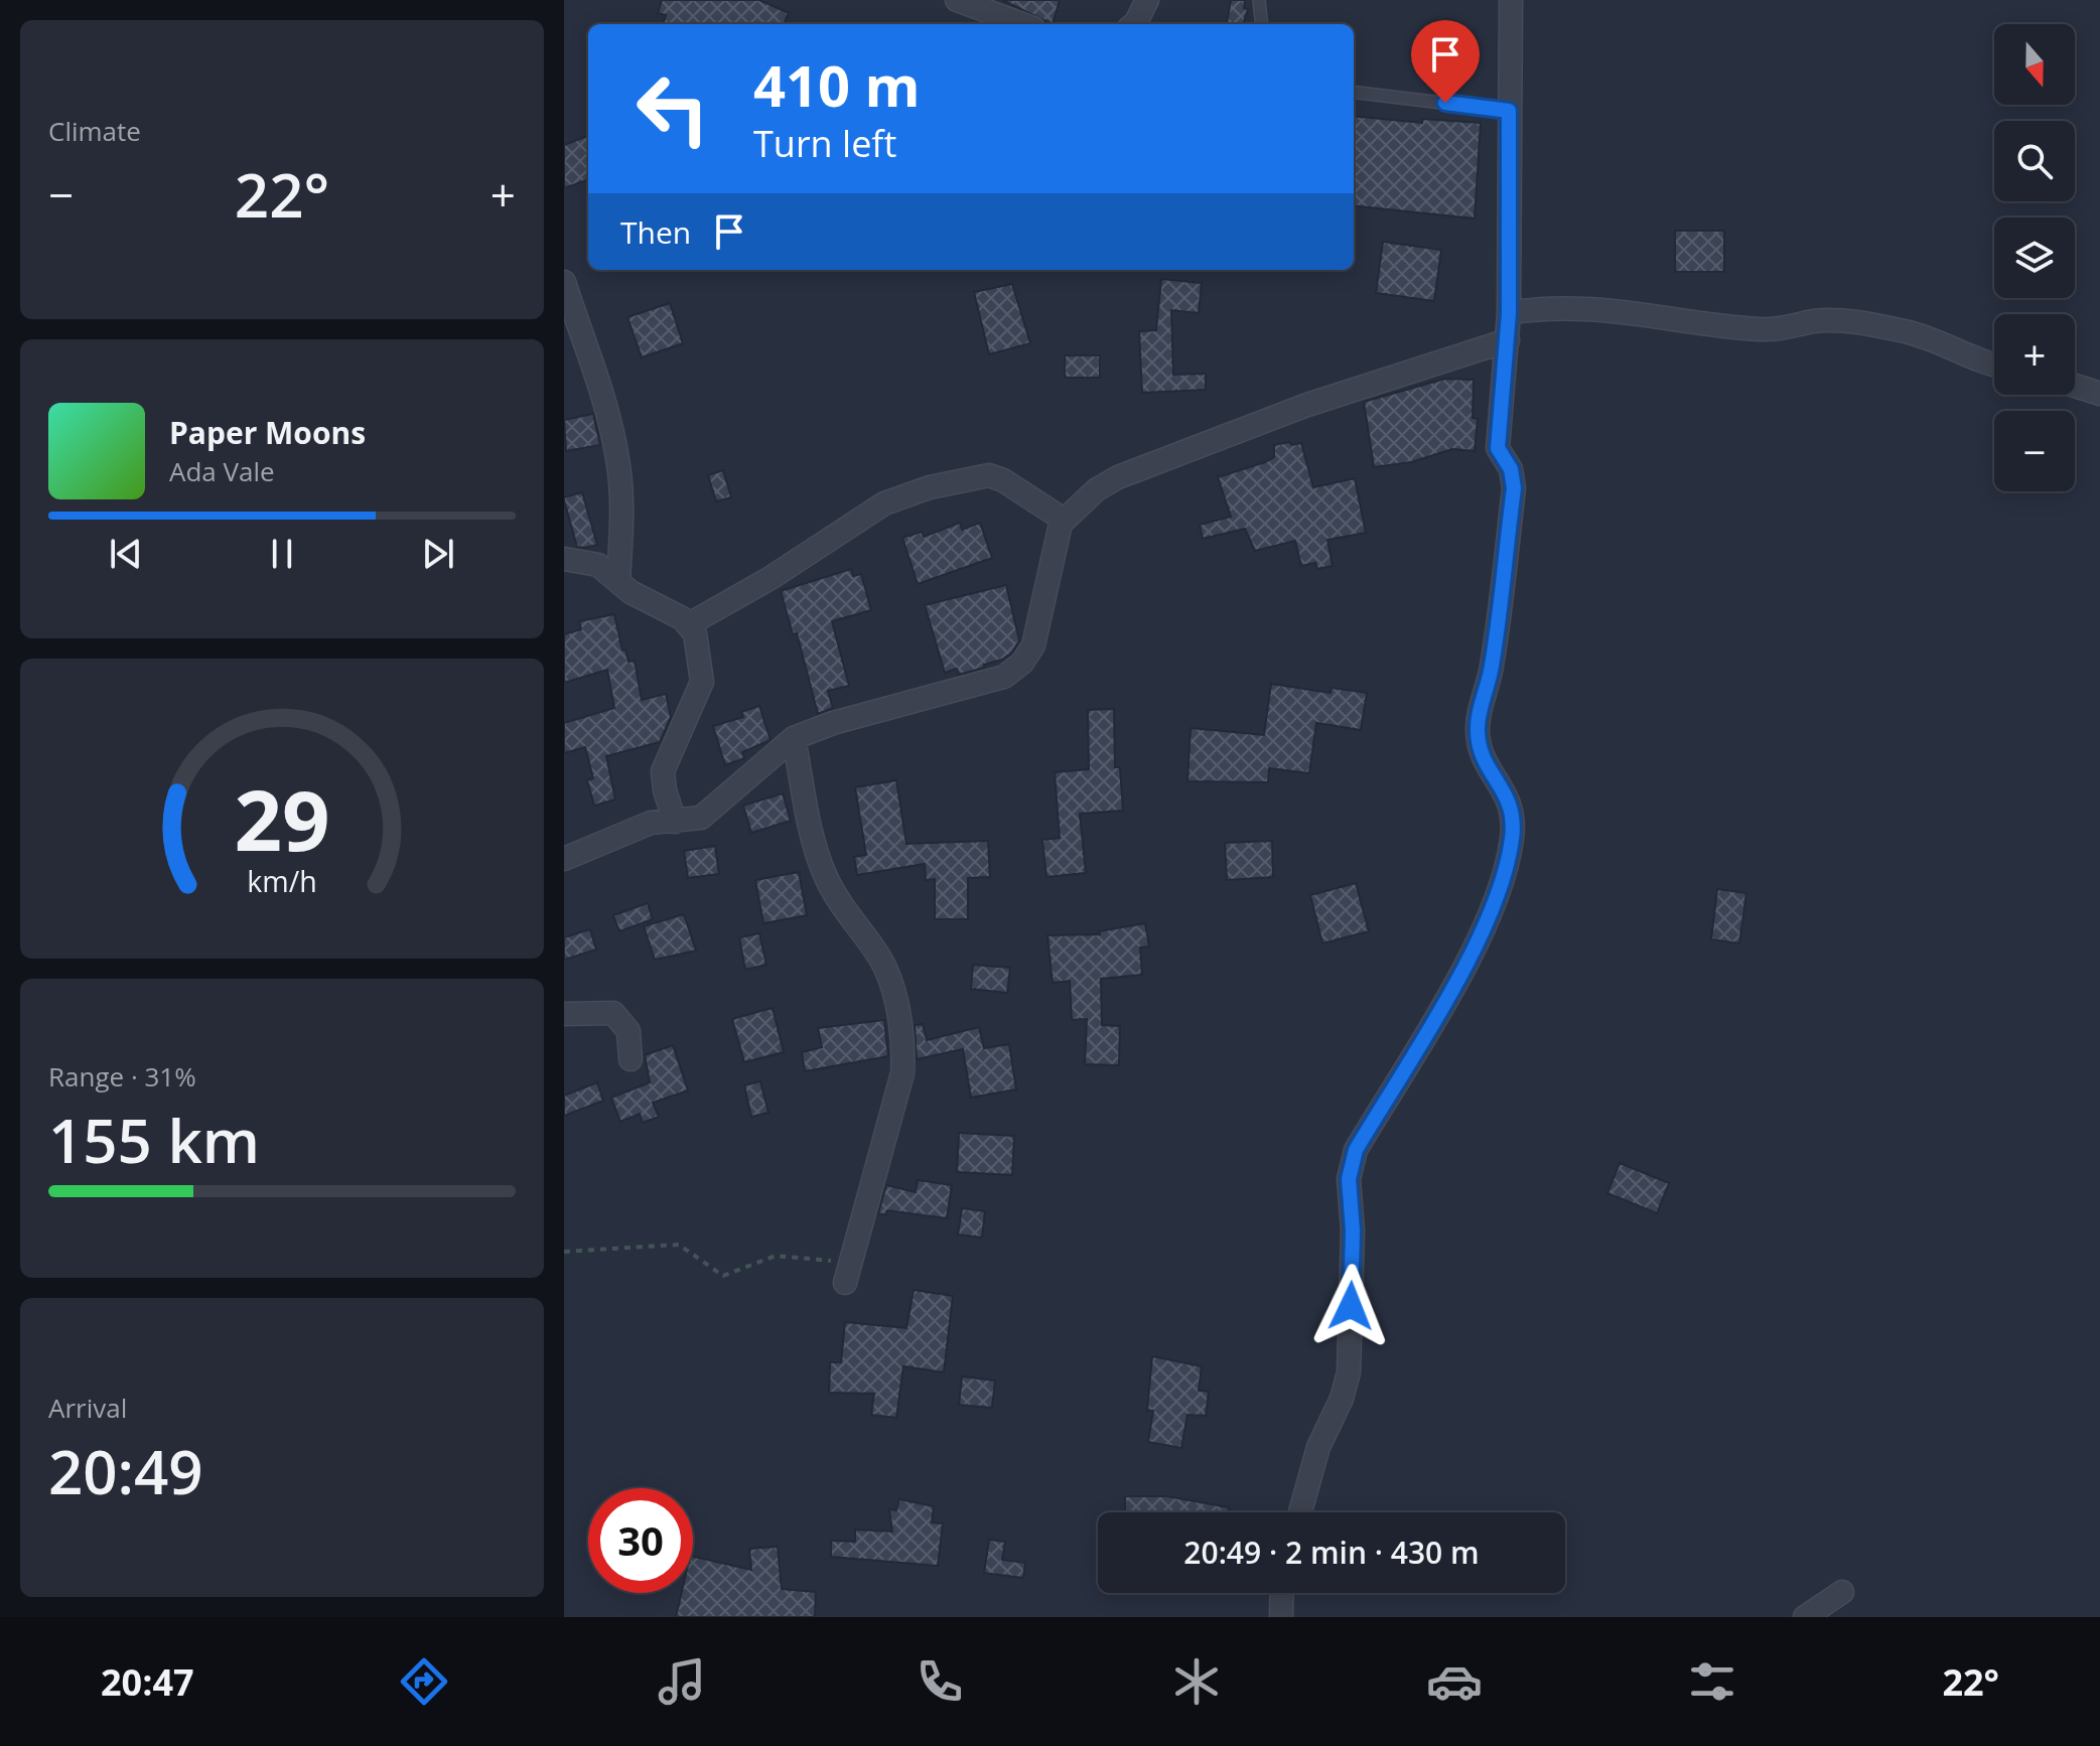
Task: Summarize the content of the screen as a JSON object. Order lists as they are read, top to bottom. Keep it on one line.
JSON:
{"north":"bottom","page":{"tile":["Climate",["Range · 31%","155 km"],["Arrival","20:49"]],"map_buttons":["+","−"],"turn":["410 m","Turn left"],"heat":["−","22°","+"],"then":"Then","song":["Paper Moons","Ada Vale"],"limit":"30","trip":"20:49 · 2 min · 430 m","tabs":["20:47","22°"],"gauge":["29","km/h"]}}
